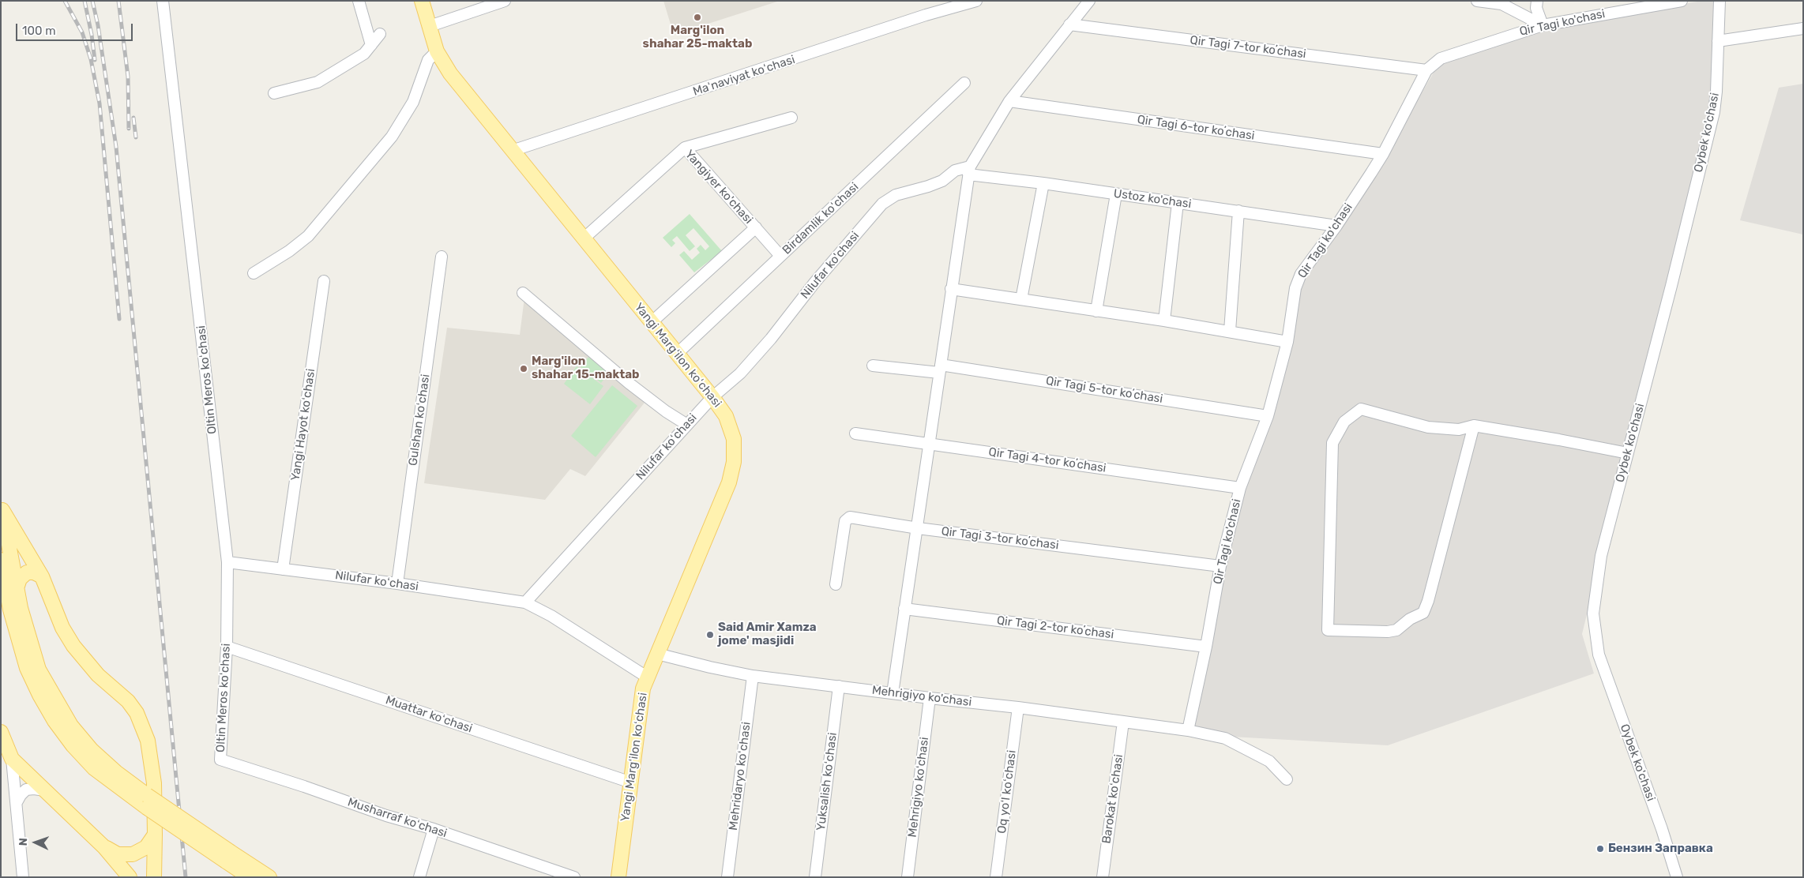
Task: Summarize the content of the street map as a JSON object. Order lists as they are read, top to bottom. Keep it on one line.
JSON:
{"streets":{"main road":["Yangi Margʻilon koʻchasi"],"street":["Qir Tagi ko'chasi","Qir Tagi 7-tor koʼchasi","Maʻnaviyat koʻchasi","Qir Tagi 6-tor koʼchasi","Oybek ko'chasi","Yangiyer ko'chasi","Ustoz ko'chasi","Birdamlik koʻchasi","Nilufar ko'chasi","Oltin Meros koʻchasi","Qir Tagi 5-tor koʼchasi","Gulshan koʻchasi","Yangi Hayot koʻchasi","Nilufar koʻchasi","Qir Tagi 4-tor koʼchasi","Qir Tagi 3-tor koʼchasi","Qir Tagi 2-tor koʼchasi","Mehrigiyo ko'chasi","Muattar koʻchasi","Mehridaryo koʻchasi","Yuksalish koʻchasi","Mehrigiyo koʻchasi","Oq yoʻl koʻchasi","Barokat koʻchasi","Musharraf koʻchasi"]},"crossings":[["Qir Tagi ko'chasi","Qir Tagi 7-tor koʼchasi"],["Qir Tagi ko'chasi","Qir Tagi 6-tor koʼchasi"],["Qir Tagi ko'chasi","Ustoz ko'chasi"],["Qir Tagi ko'chasi","Qir Tagi 5-tor koʼchasi"],["Qir Tagi ko'chasi","Qir Tagi 4-tor koʼchasi"],["Qir Tagi ko'chasi","Qir Tagi 3-tor koʼchasi"],["Qir Tagi ko'chasi","Qir Tagi 2-tor koʼchasi"],["Qir Tagi ko'chasi","Mehrigiyo ko'chasi"],["Maʻnaviyat koʻchasi","Yangi Margʻilon koʻchasi"],["Yangiyer ko'chasi","Birdamlik koʻchasi"],["Yangiyer ko'chasi","Yangi Margʻilon koʻchasi"],["Ustoz ko'chasi","Nilufar ko'chasi"],["Birdamlik koʻchasi","Yangi Margʻilon koʻchasi"],["Nilufar ko'chasi","Yangi Margʻilon koʻchasi"],["Nilufar ko'chasi","Nilufar koʻchasi"],["Yangi Margʻilon koʻchasi","Nilufar koʻchasi"],["Yangi Margʻilon koʻchasi","Mehrigiyo ko'chasi"],["Yangi Margʻilon koʻchasi","Muattar koʻchasi"],["Oltin Meros koʻchasi","Nilufar koʻchasi"],["Oltin Meros koʻchasi","Muattar koʻchasi"],["Oltin Meros koʻchasi","Musharraf koʻchasi"],["Gulshan koʻchasi","Nilufar koʻchasi"],["Yangi Hayot koʻchasi","Nilufar koʻchasi"],["Mehrigiyo ko'chasi","Mehridaryo koʻchasi"],["Mehrigiyo ko'chasi","Yuksalish koʻchasi"],["Mehrigiyo ko'chasi","Mehrigiyo koʻchasi"],["Mehrigiyo ko'chasi","Oq yoʻl koʻchasi"],["Mehrigiyo ko'chasi","Barokat koʻchasi"]],"places":["Marg'ilon shahar 25-maktab","Marg'ilon shahar 15-maktab","Said Amir Xamza jome' masjidi","Бензин Заправка"],"scale_bar":"100 m","north":"left"}
